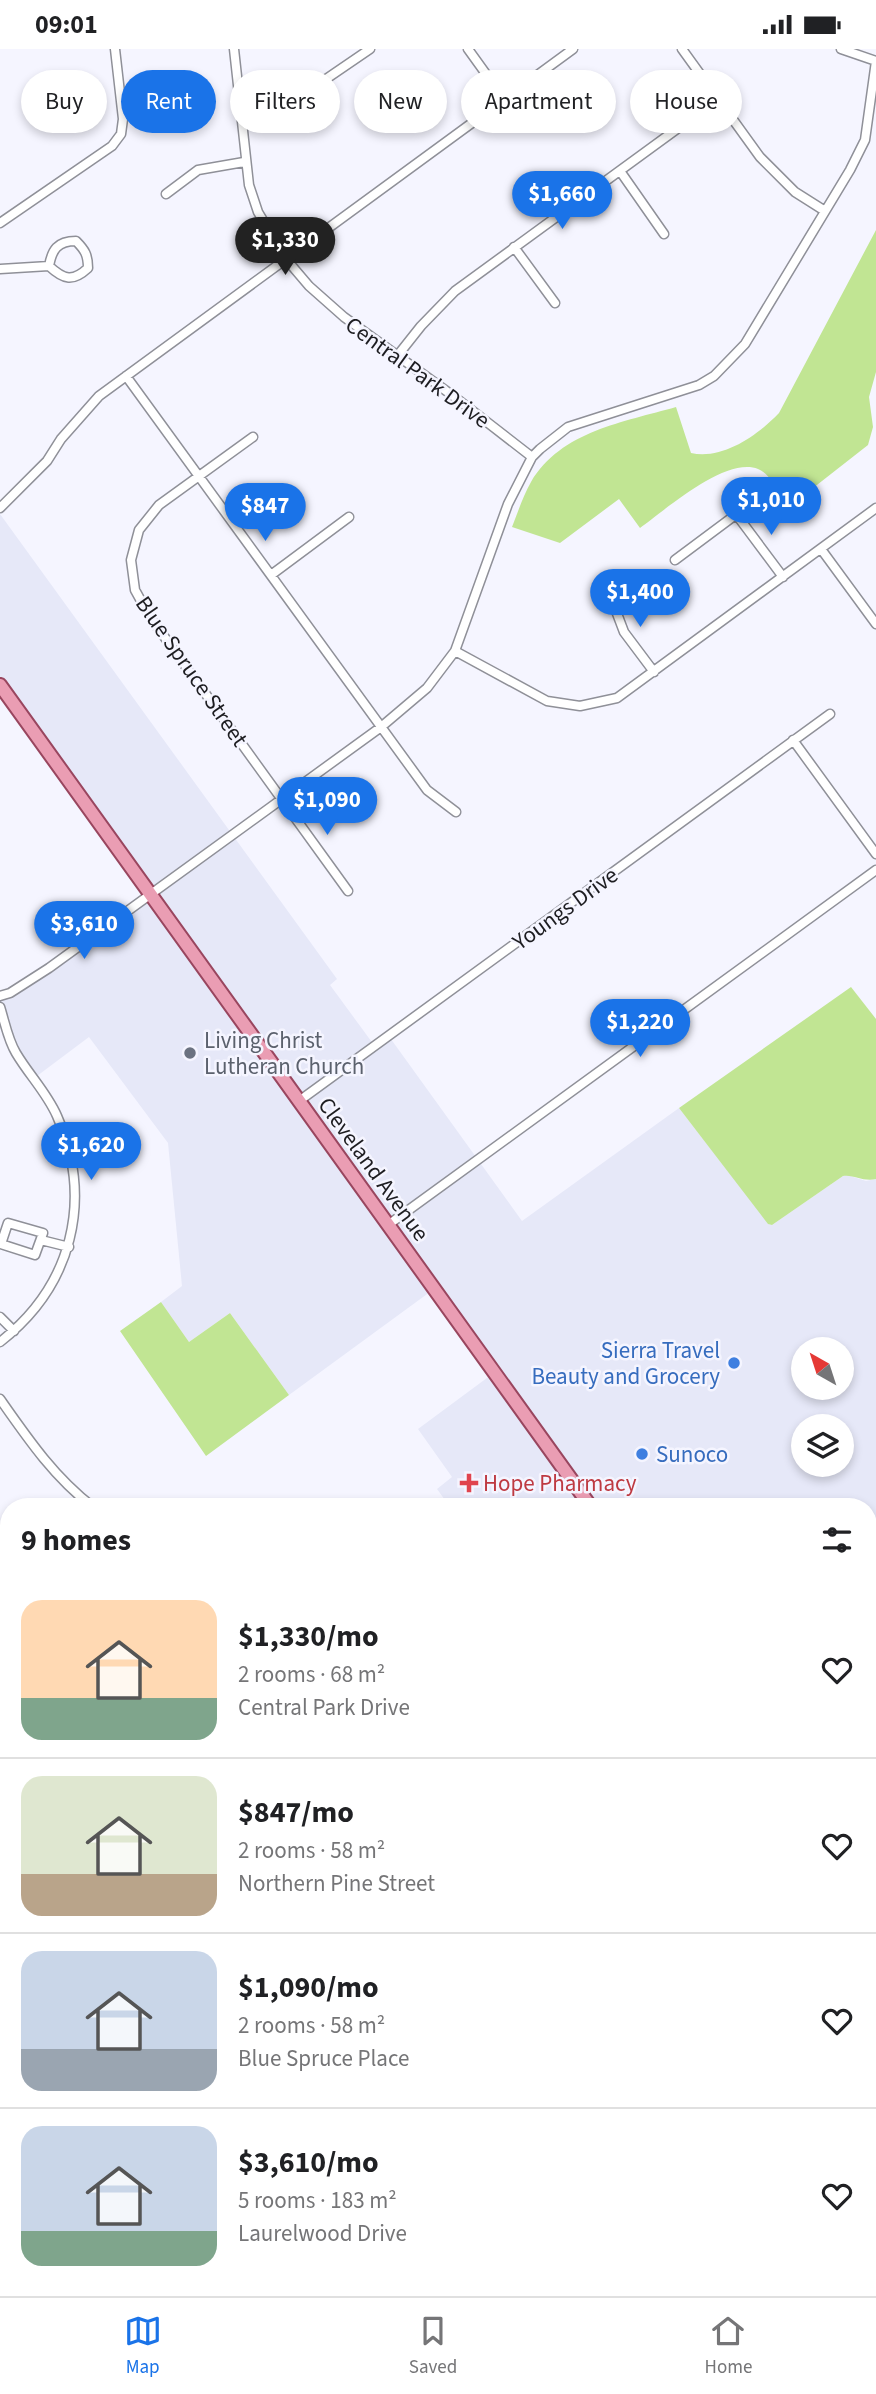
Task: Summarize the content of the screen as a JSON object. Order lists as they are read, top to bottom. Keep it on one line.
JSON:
{"streets":{"main road":["Cleveland Avenue"],"street":["Central Park Drive","Blue Spruce Street","Youngs Drive"]},"crossings":[["Youngs Drive","Cleveland Avenue"]],"places":{"other":["Living Christ Lutheran Church","Sierra Travel Beauty and Grocery","Sunoco"],"health":["Hope Pharmacy"]},"north":"top left","page":{"status":"09:01","chip":["Buy","Rent","Filters","New","Apartment","House"],"price":["$1,660","$1,330","$1,010","$847","$1,400","$1,090","$3,610","$1,220","$1,620"],"heading":"9 homes","list":[{"name":"$1,330/mo","note":"2 rooms · 68 m² · Central Park Drive"},{"name":"$847/mo","note":"2 rooms · 58 m² · Northern Pine Street"},{"name":"$1,090/mo","note":"2 rooms · 58 m² · Blue Spruce Place"},{"name":"$3,610/mo","note":"5 rooms · 183 m² · Laurelwood Drive"}],"tabs":["Map","Saved","Home"]}}
